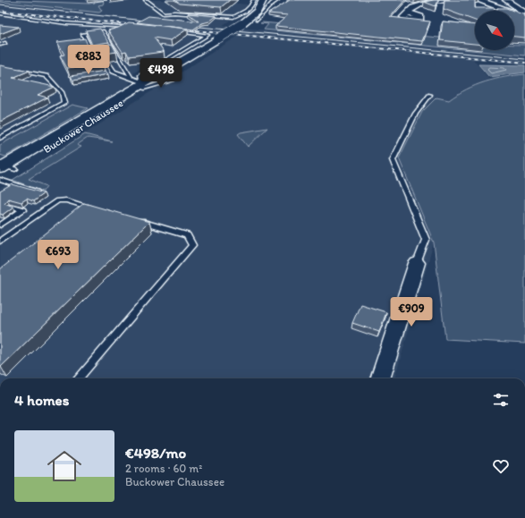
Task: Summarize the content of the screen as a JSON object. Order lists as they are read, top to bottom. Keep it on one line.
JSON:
{"streets":{"main road":["Buckower Chaussee"]},"north":"bottom right","page":{"price":["€883","€498","€693","€909"],"heading":"4 homes","list":[{"name":"€498/mo","note":"2 rooms · 60 m² · Buckower Chaussee"}]}}
